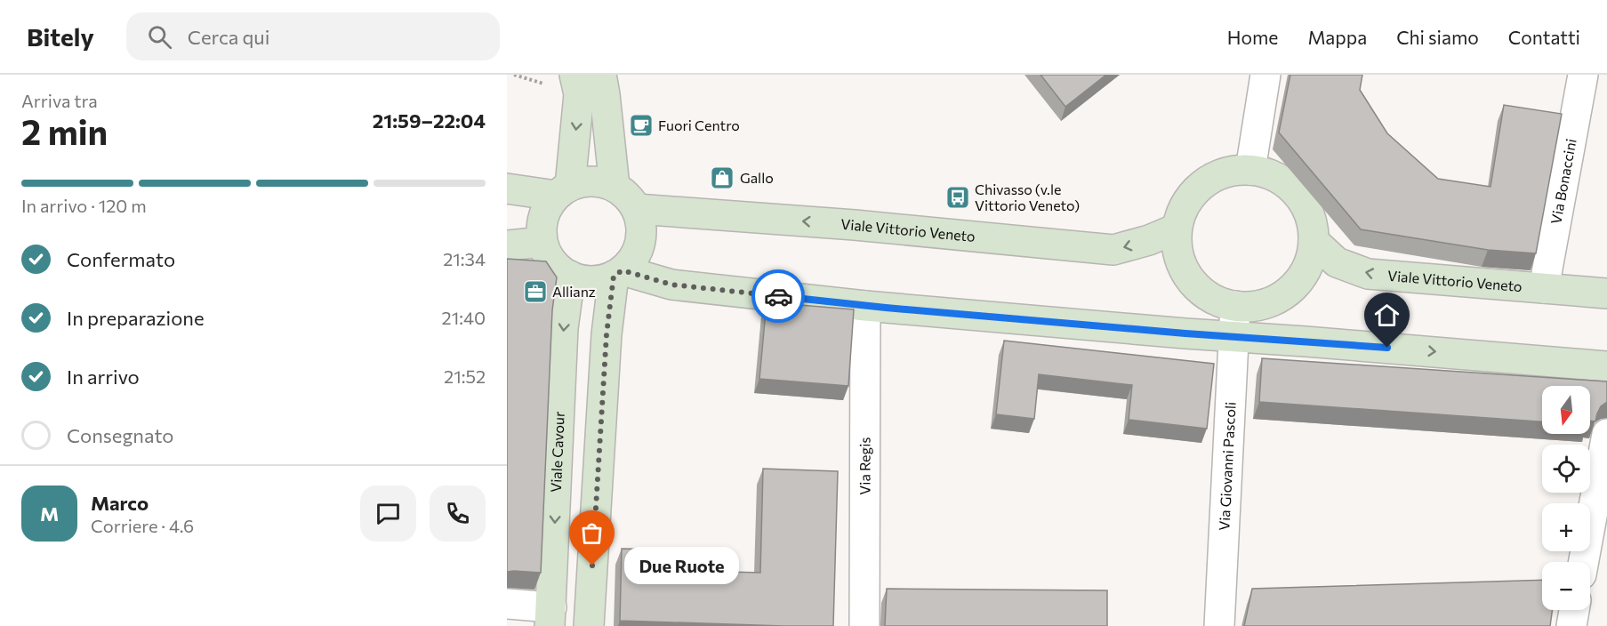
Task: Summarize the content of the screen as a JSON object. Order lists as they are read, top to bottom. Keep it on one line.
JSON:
{"streets":{"main road":["Viale Vittorio Veneto","Viale Cavour"],"street":["Via Bonaccini","Via Regis","Via Giovanni Pascoli"]},"crossings":[["Via Bonaccini","Viale Vittorio Veneto"],["Viale Vittorio Veneto","Viale Cavour"],["Viale Vittorio Veneto","Via Giovanni Pascoli"]],"places":{"cafe":["Fuori Centro"],"shop":["Gallo"],"bus stop":["Chivasso (v.le Vittorio Veneto)"],"office":["Allianz"],"other":["Due Ruote"]},"north":"bottom","page":{"header":"Bitely","search":"Cerca qui","nav":["Home","Mappa","Chi siamo","Contatti"],"heading":["2 min","Arriva tra","21:59–22:04"],"panel":["Marco","Corriere · 4.6"],"bar":"In arrivo · 120 m","list":[["Confermato","21:34"],["In preparazione","21:40"],["In arrivo","21:52"],"Consegnato"],"map_buttons":["+","−"],"round":"M","bubble":"Due Ruote"}}
